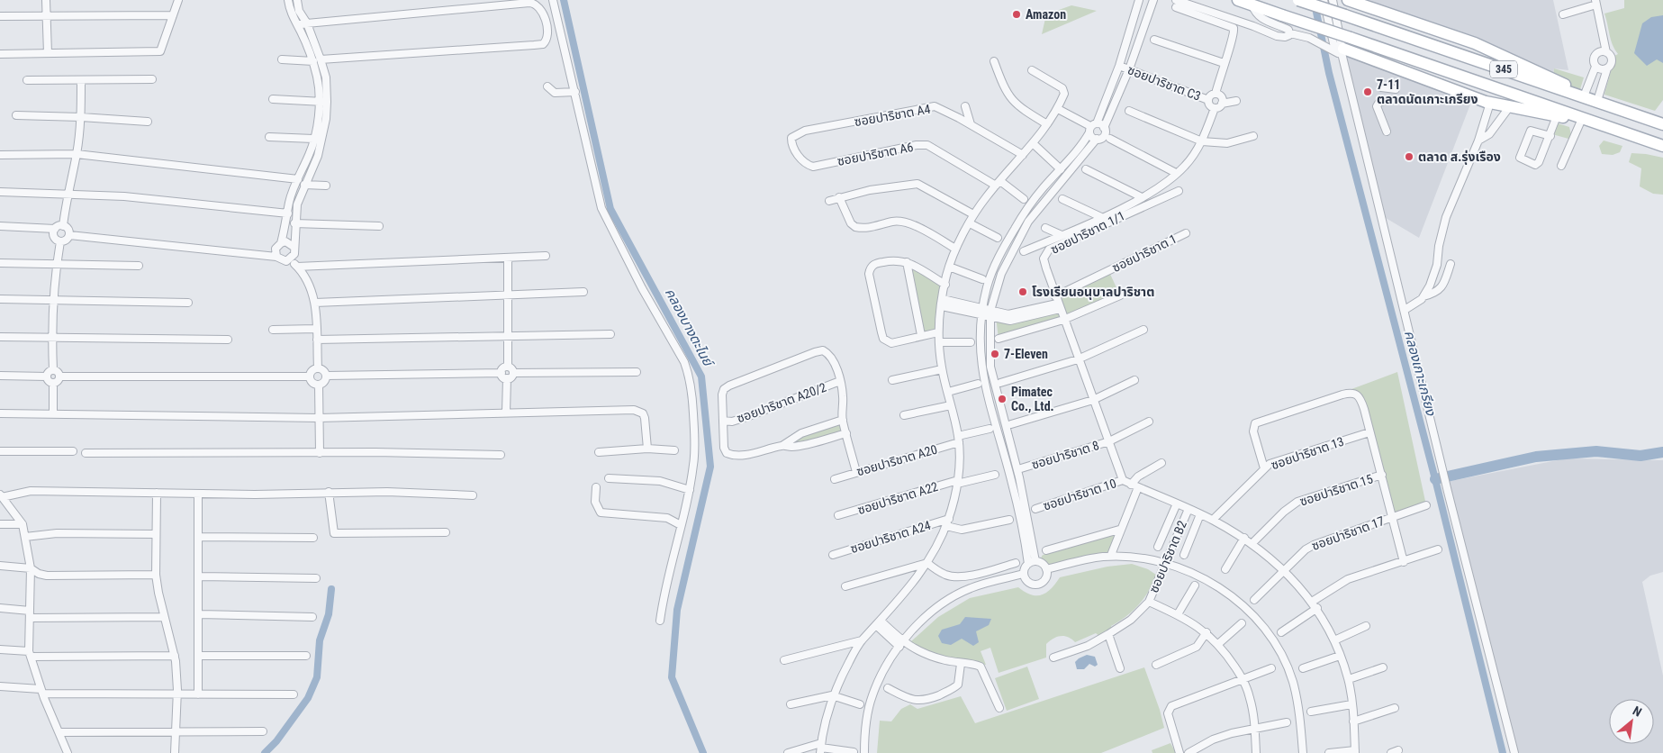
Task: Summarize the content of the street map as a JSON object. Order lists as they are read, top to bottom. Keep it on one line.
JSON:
{"streets":{"main road":["345"],"street":["ซอยปาริชาต C3","ซอยปาริชาต A4","ซอยปาริชาต A6","ซอยปาริชาต 1/1","ซอยปาริชาต 1","ซอยปาริชาต A20/2","ซอยปาริชาต 13","ซอยปาริชาต 8","ซอยปาริชาต A20","ซอยปาริชาต 15","ซอยปาริชาต 10","ซอยปาริชาต A22","ซอยปาริชาต 17","ซอยปาริชาต A24","ซอยปาริชาต B2"]},"crossings":[["ซอยปาริชาต A4","ซอยปาริชาต A6"],["ซอยปาริชาต 1/1","ซอยปาริชาต 1"],["ซอยปาริชาต 1/1","ซอยปาริชาต 8"],["ซอยปาริชาต 1/1","ซอยปาริชาต 10"]],"water":["คลองบางตะไนย์","คลองเกาะเกรียง"],"places":["Amazon","7-11 ตลาดนัดเกาะเกรียง","ตลาด ส.รุ่งเรือง","โรงเรียนอนุบาลปาริชาต","7-Eleven","Pimatec Co., Ltd."],"north":"top right"}
